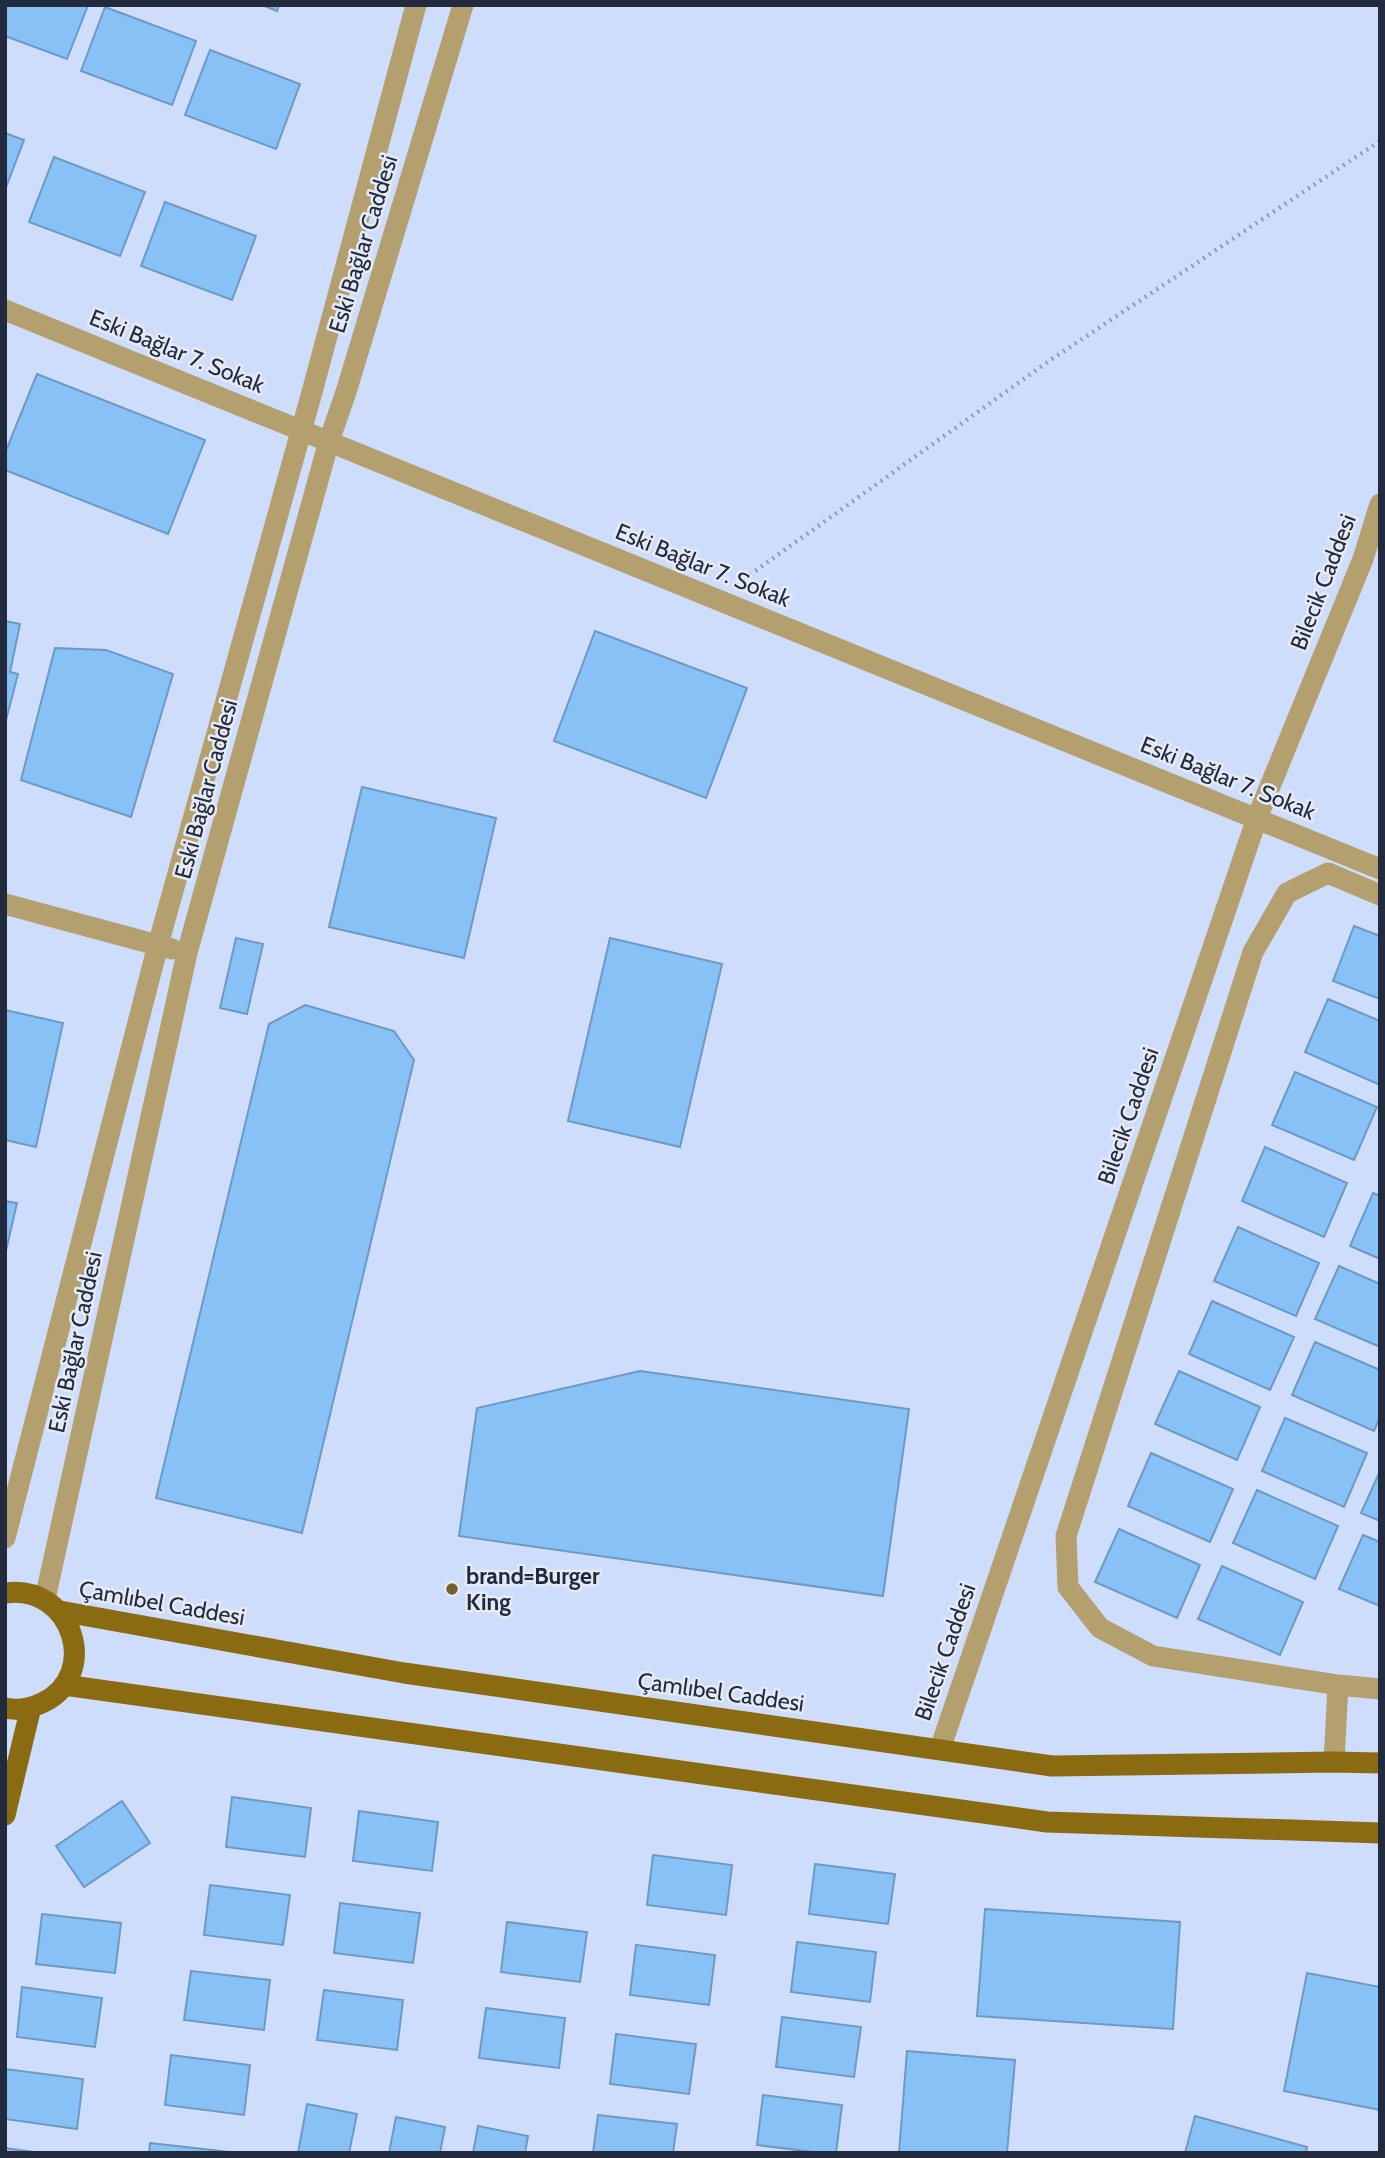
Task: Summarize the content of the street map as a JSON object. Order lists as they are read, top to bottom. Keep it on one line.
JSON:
{"streets":{"main road":["Çamlıbel Caddesi"],"street":["Eski Bağlar Caddesi","Eski Bağlar 7. Sokak","Bilecik Caddesi"]},"crossings":[["Eski Bağlar Caddesi","Eski Bağlar 7. Sokak"],["Eski Bağlar Caddesi","Çamlıbel Caddesi"],["Eski Bağlar 7. Sokak","Bilecik Caddesi"],["Bilecik Caddesi","Çamlıbel Caddesi"]],"places":["brand=Burger King"]}
